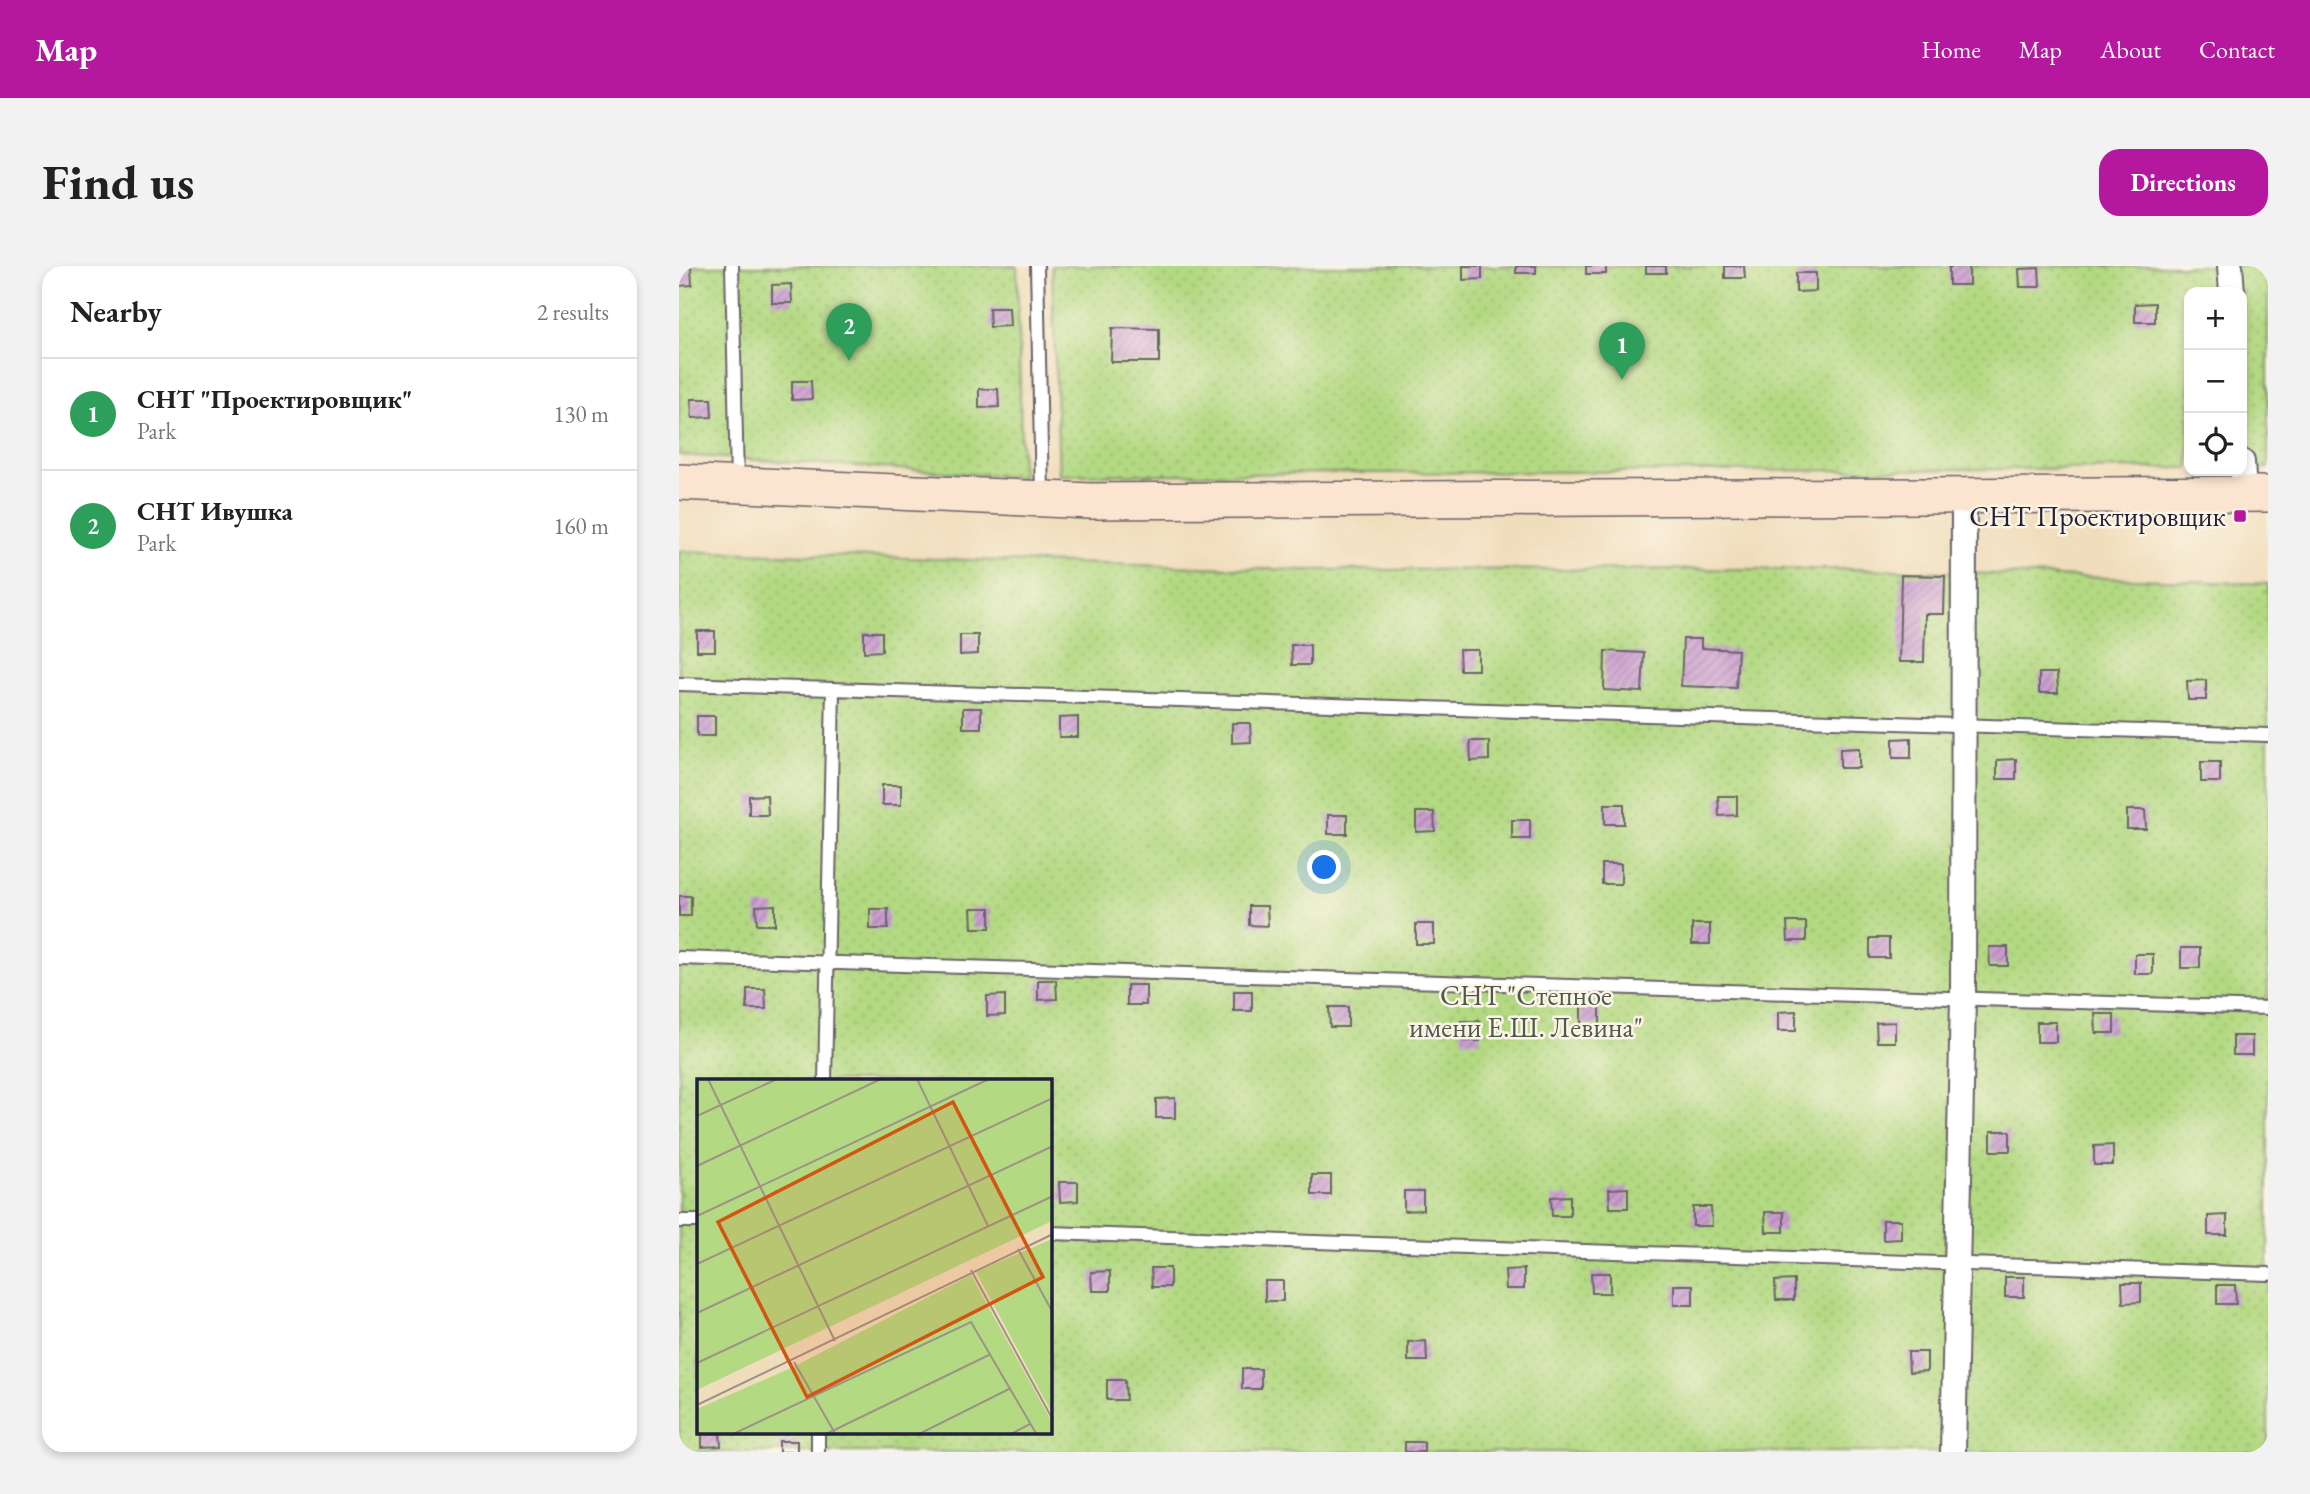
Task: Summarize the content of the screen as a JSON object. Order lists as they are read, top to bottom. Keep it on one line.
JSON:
{"parks":["СНТ \"Степное имени Е.Ш. Левина\""],"places":{"transit":["СНТ Проектировщик"]},"page":{"header":"Map","nav":["Home","Map","About","Contact"],"buttons":"Directions","title":"Find us","heading":["Nearby","2 results"],"map_buttons":["+","−"],"pins":["2","1"],"list":[{"mark":"1","name":"СНТ \"Проектировщик\"","note":"Park","value":"130 m"},{"mark":"2","name":"СНТ Ивушка","note":"Park","value":"160 m"}]}}
